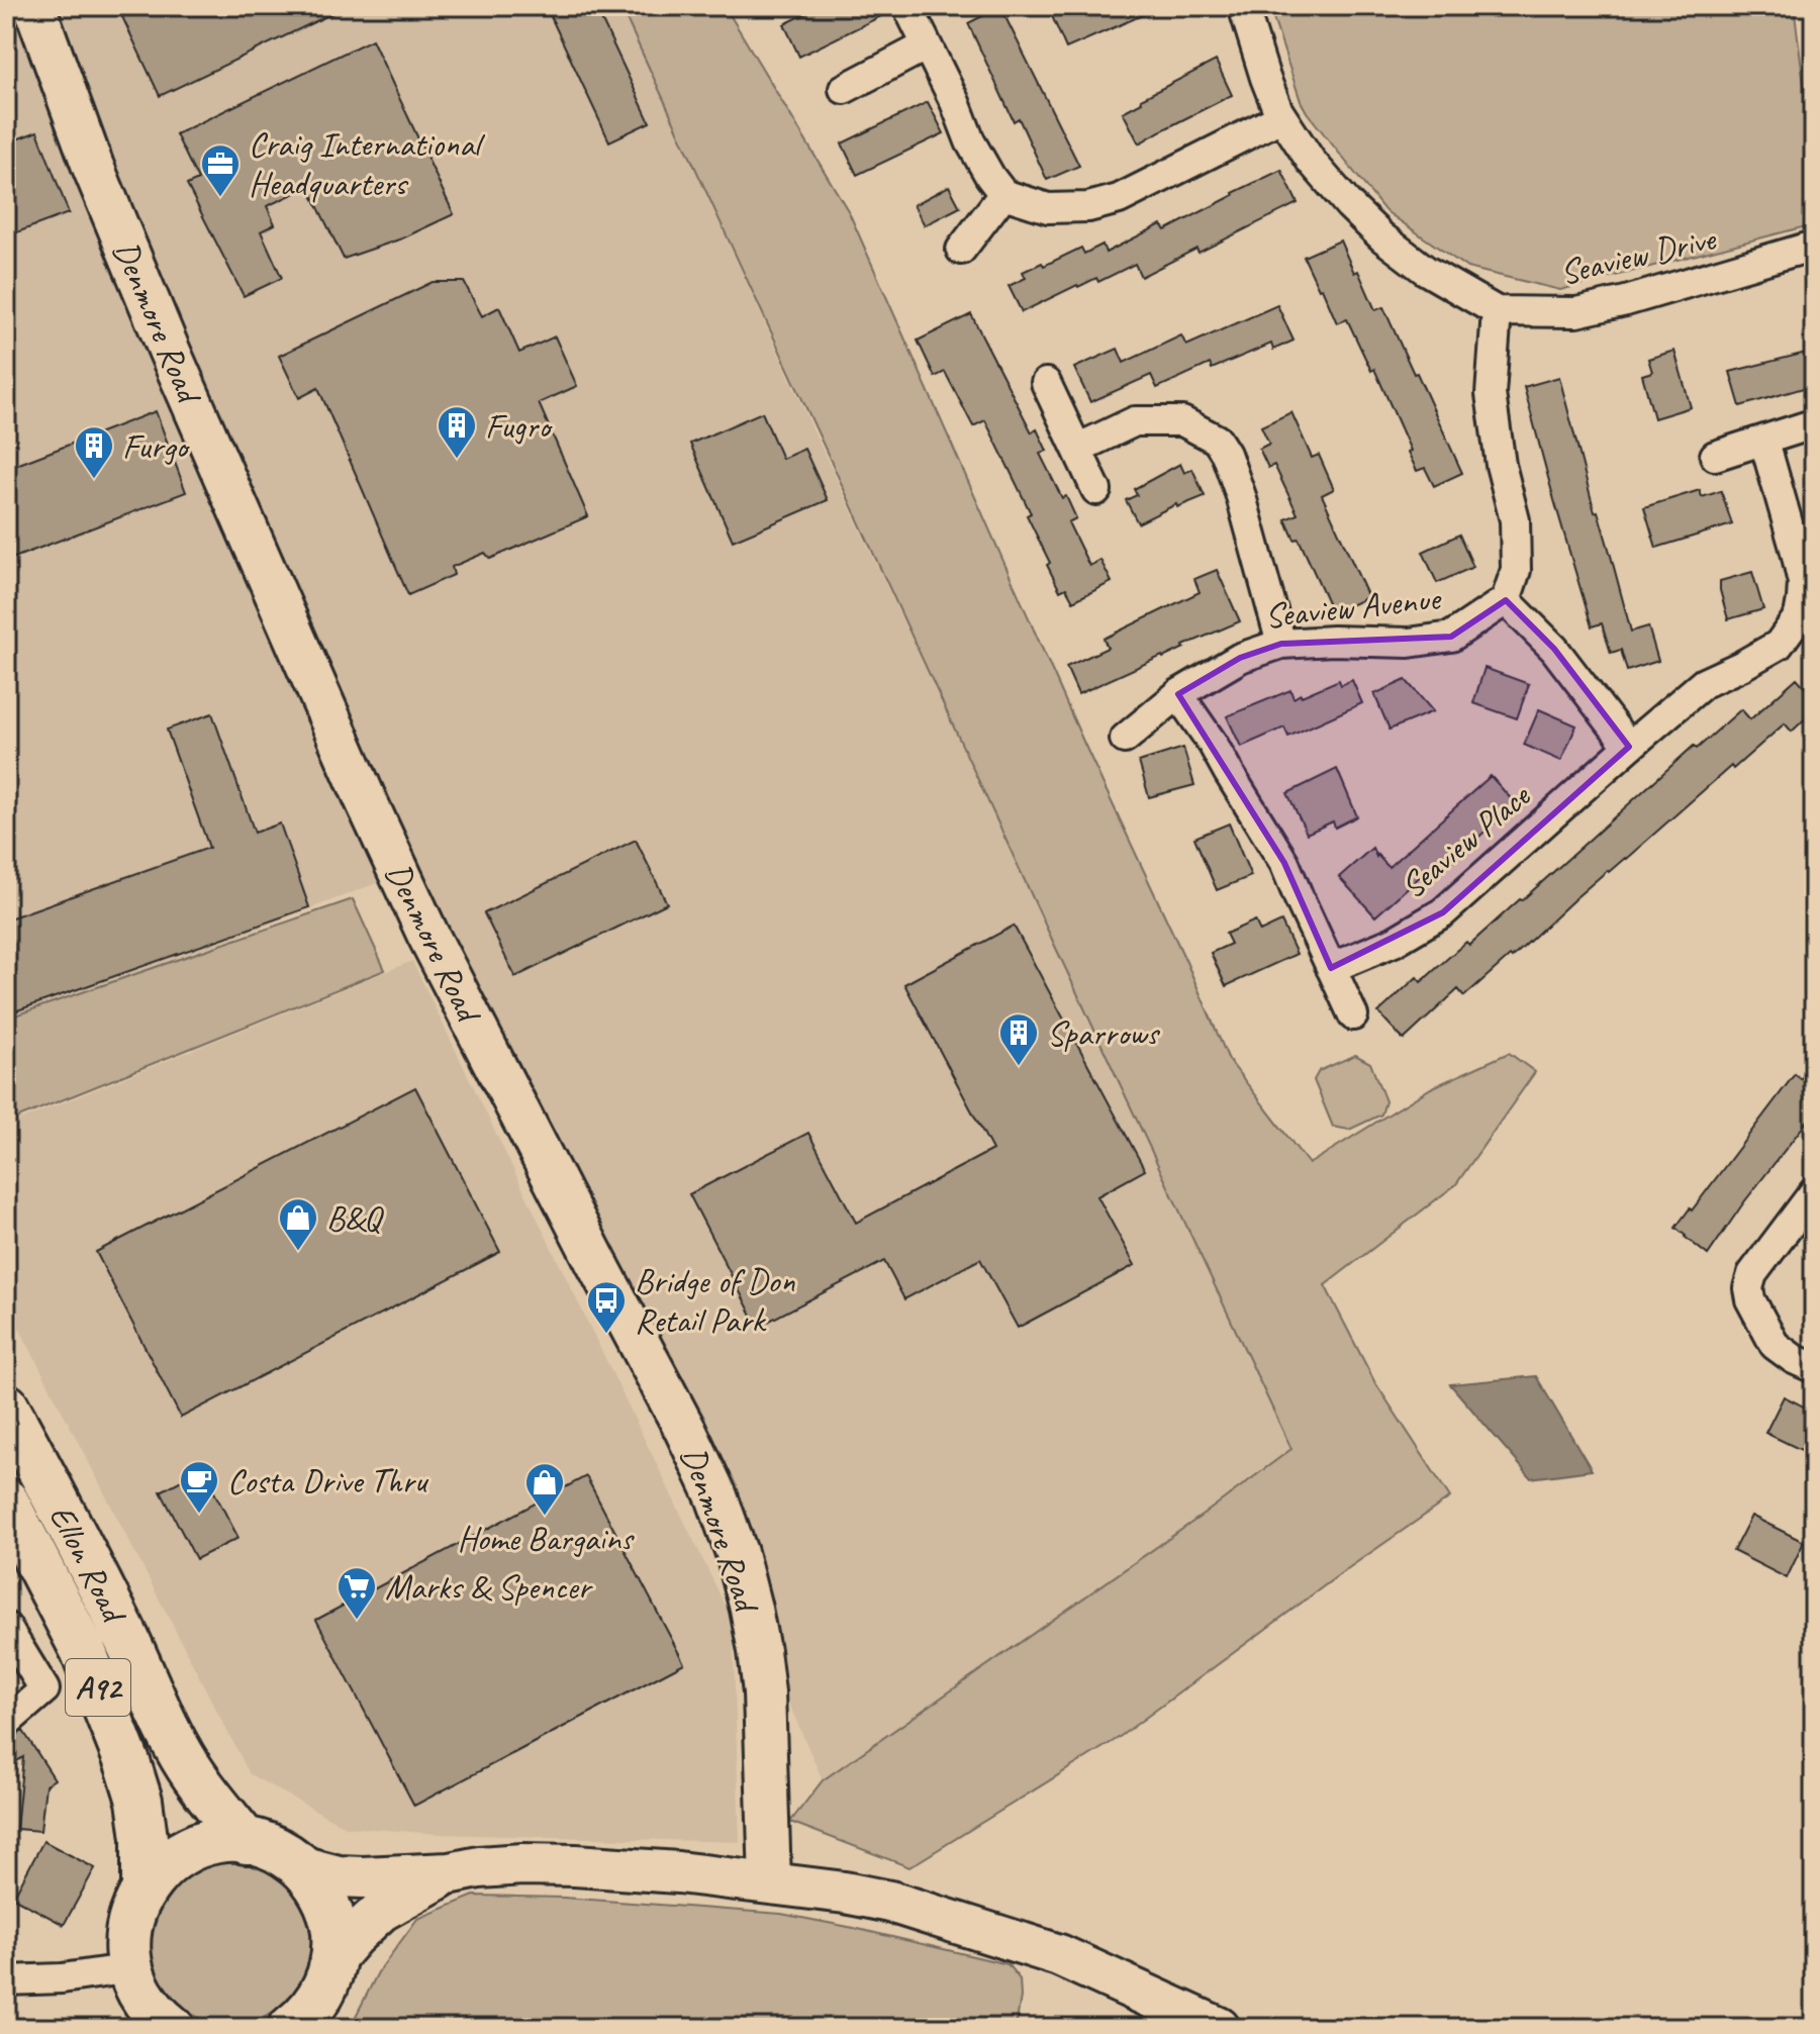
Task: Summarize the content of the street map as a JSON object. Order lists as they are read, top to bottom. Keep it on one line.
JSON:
{"streets":{"main road":["Ellon Road","A92"],"street":["Seaview Drive","Denmore Road","Seaview Avenue","Seaview Place"]},"crossings":[["Ellon Road","A92"]],"places":{"office":["Craig International Headquarters"],"building":["Fugro","Furgo","Sparrows"],"shop":["B&Q","Home Bargains"],"bus stop":["Bridge of Don Retail Park"],"cafe":["Costa Drive Thru"],"supermarket":["Marks & Spencer"]}}
